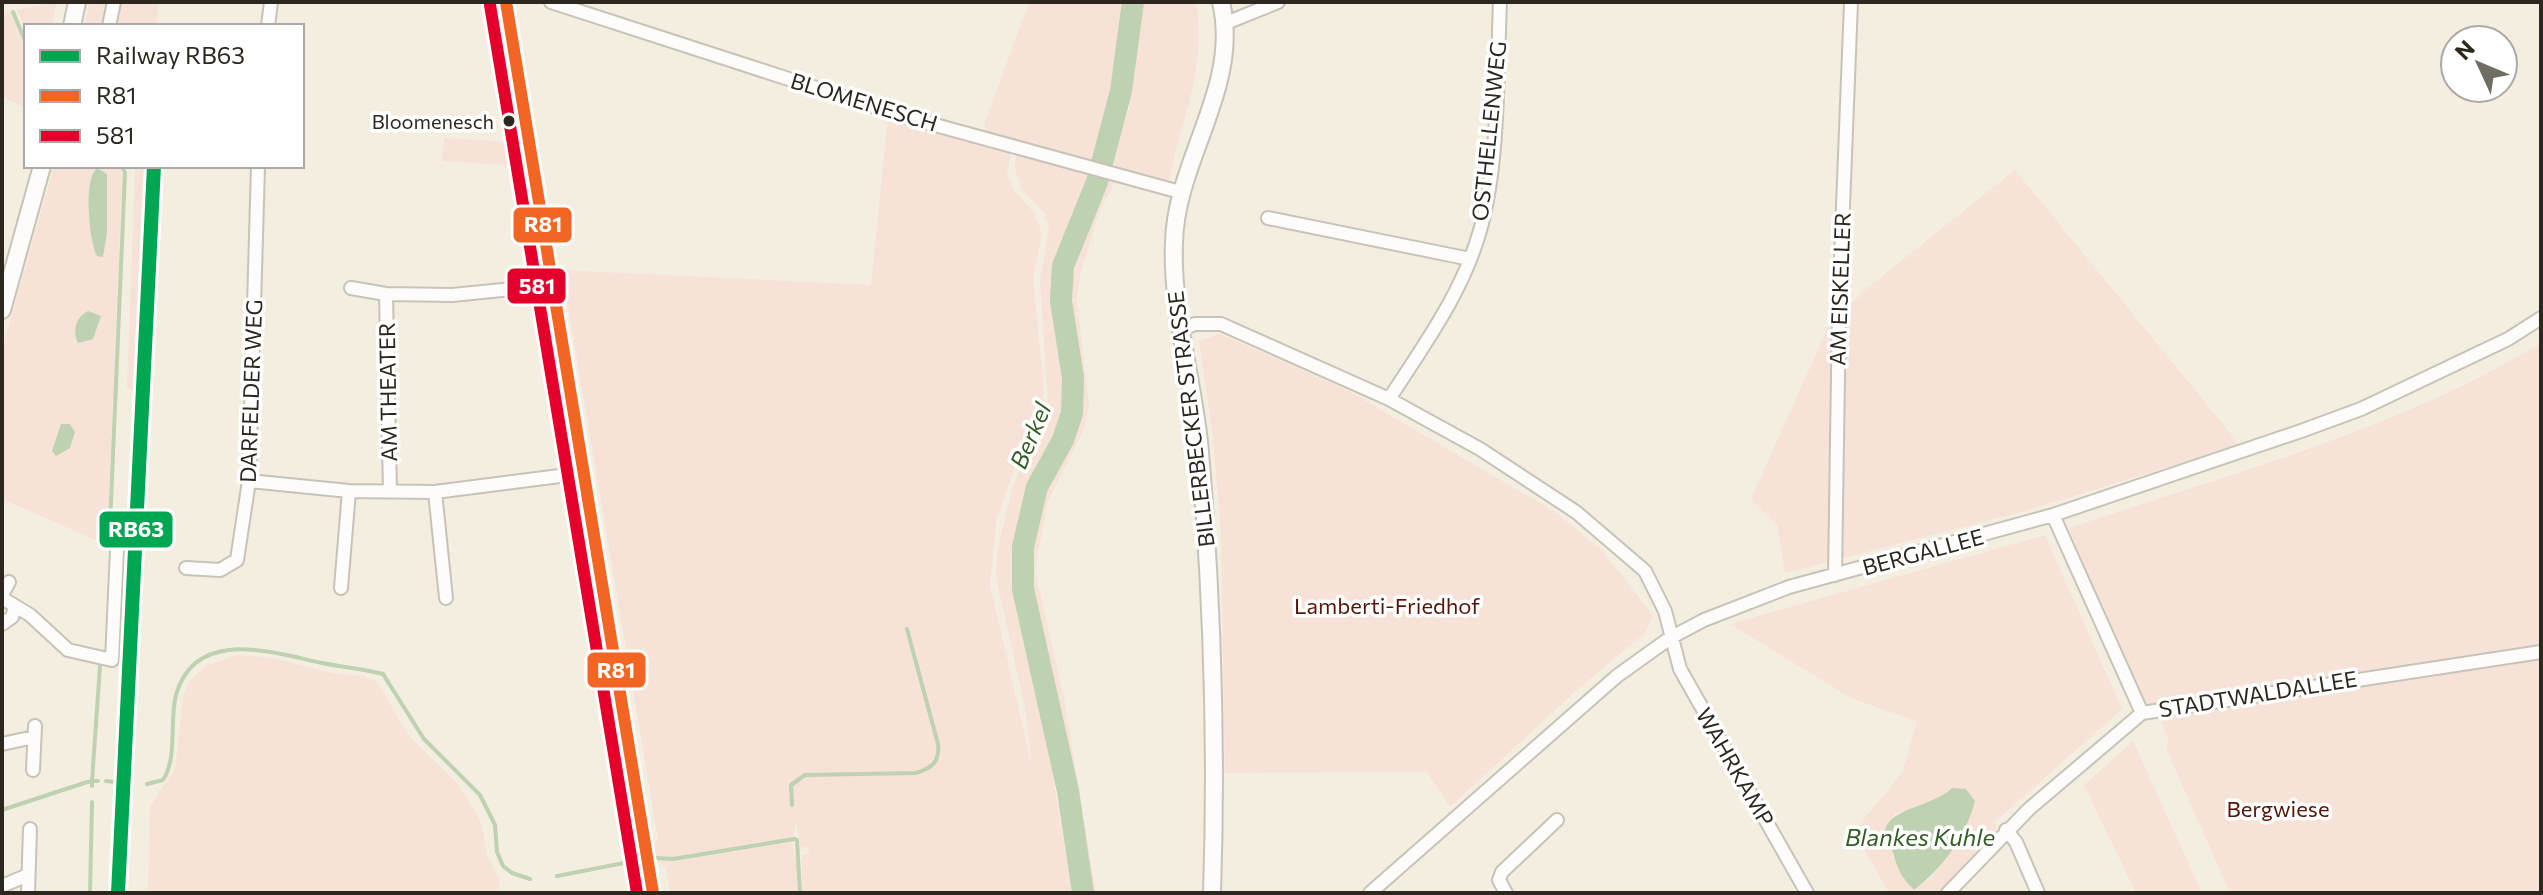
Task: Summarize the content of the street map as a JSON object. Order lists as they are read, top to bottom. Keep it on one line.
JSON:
{"streets":{"main road":["BILLERBECKER STRASSE"],"street":["BLOMENESCH","OSTHELLENWEG","AM EISKELLER","DARFELDER WEG","AM THEATER","BERGALLEE","STADTWALDALLEE","WAHRKAMP"]},"crossings":[["BLOMENESCH","BILLERBECKER STRASSE"],["OSTHELLENWEG","WAHRKAMP"],["AM EISKELLER","BERGALLEE"],["DARFELDER WEG","AM THEATER"],["BILLERBECKER STRASSE","WAHRKAMP"],["BERGALLEE","WAHRKAMP"]],"water":["Berkel","Blankes Kuhle"],"parks":["Lamberti-Friedhof","Bergwiese"],"places":["Bloomenesch"],"lines":["transit line R81","transit line 581","rail line RB63"],"legend":["Railway RB63","R81","581"],"north":"top left"}
